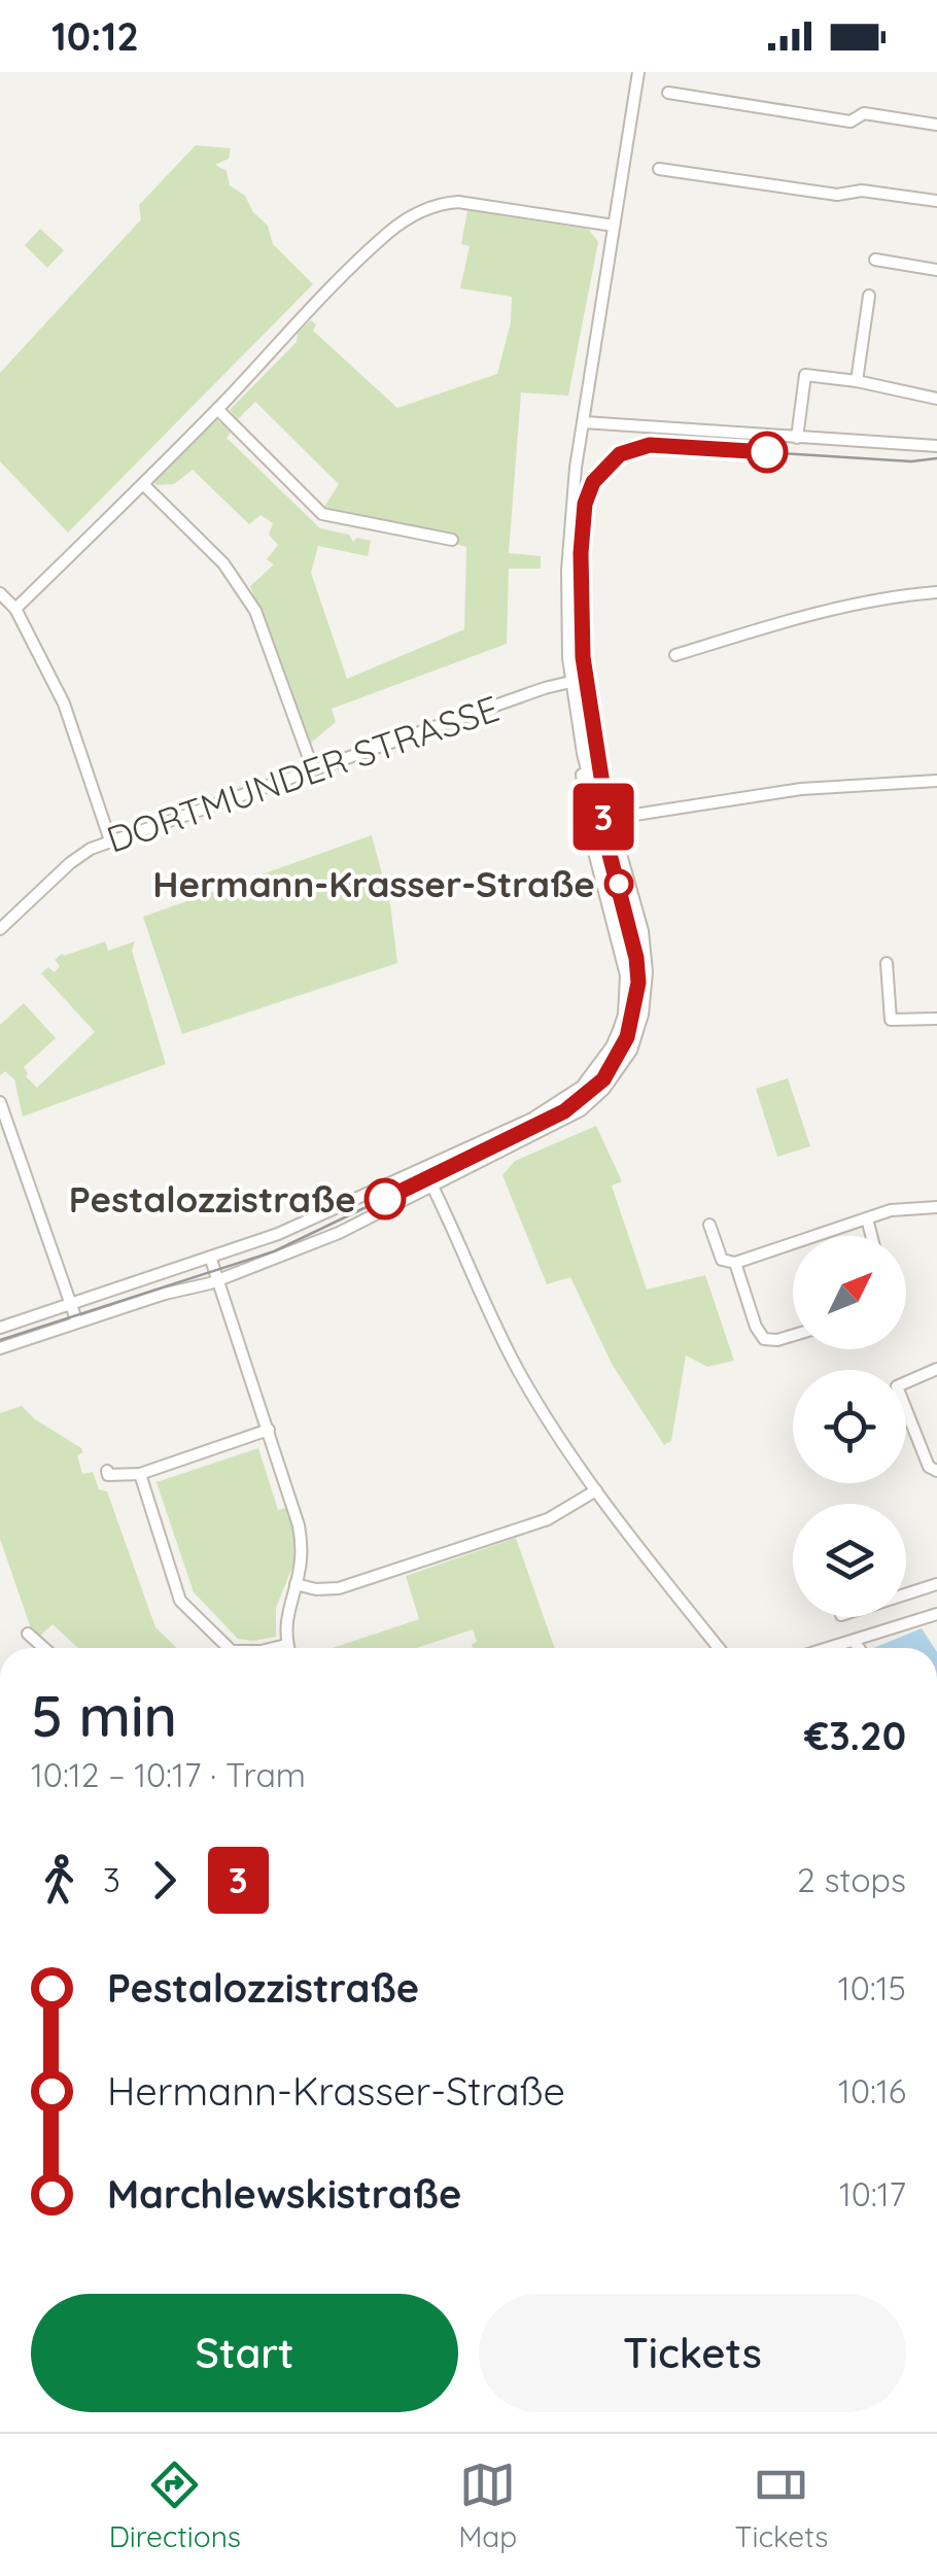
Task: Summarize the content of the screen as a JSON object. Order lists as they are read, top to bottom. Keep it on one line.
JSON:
{"streets":{"street":["DORTMUNDER STRASSE"]},"places":["Hermann-Krasser-Straße","Pestalozzistraße"],"lines":["tram line 3"],"north":"top right","page":{"status":"10:12","on_map":"3","heading":["5 min","10:12 – 10:17 · Tram","€3.20"],"legs":["3","3","2 stops"],"list":[{"name":"Pestalozzistraße","value":"10:15"},{"name":"Hermann-Krasser-Straße","value":"10:16"},{"name":"Marchlewskistraße","value":"10:17"}],"buttons":["Start","Tickets"],"tabs":["Directions","Map","Tickets"]}}
